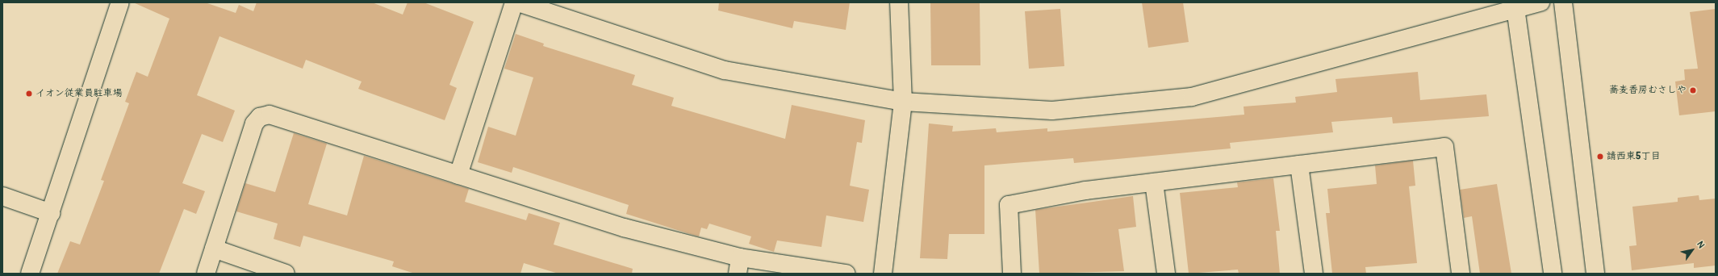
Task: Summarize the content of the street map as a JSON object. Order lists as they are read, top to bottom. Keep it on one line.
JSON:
{"places":["蕎麦香房むさしや","イオン従業員駐車場","請西東5丁目"],"north":"top right"}
